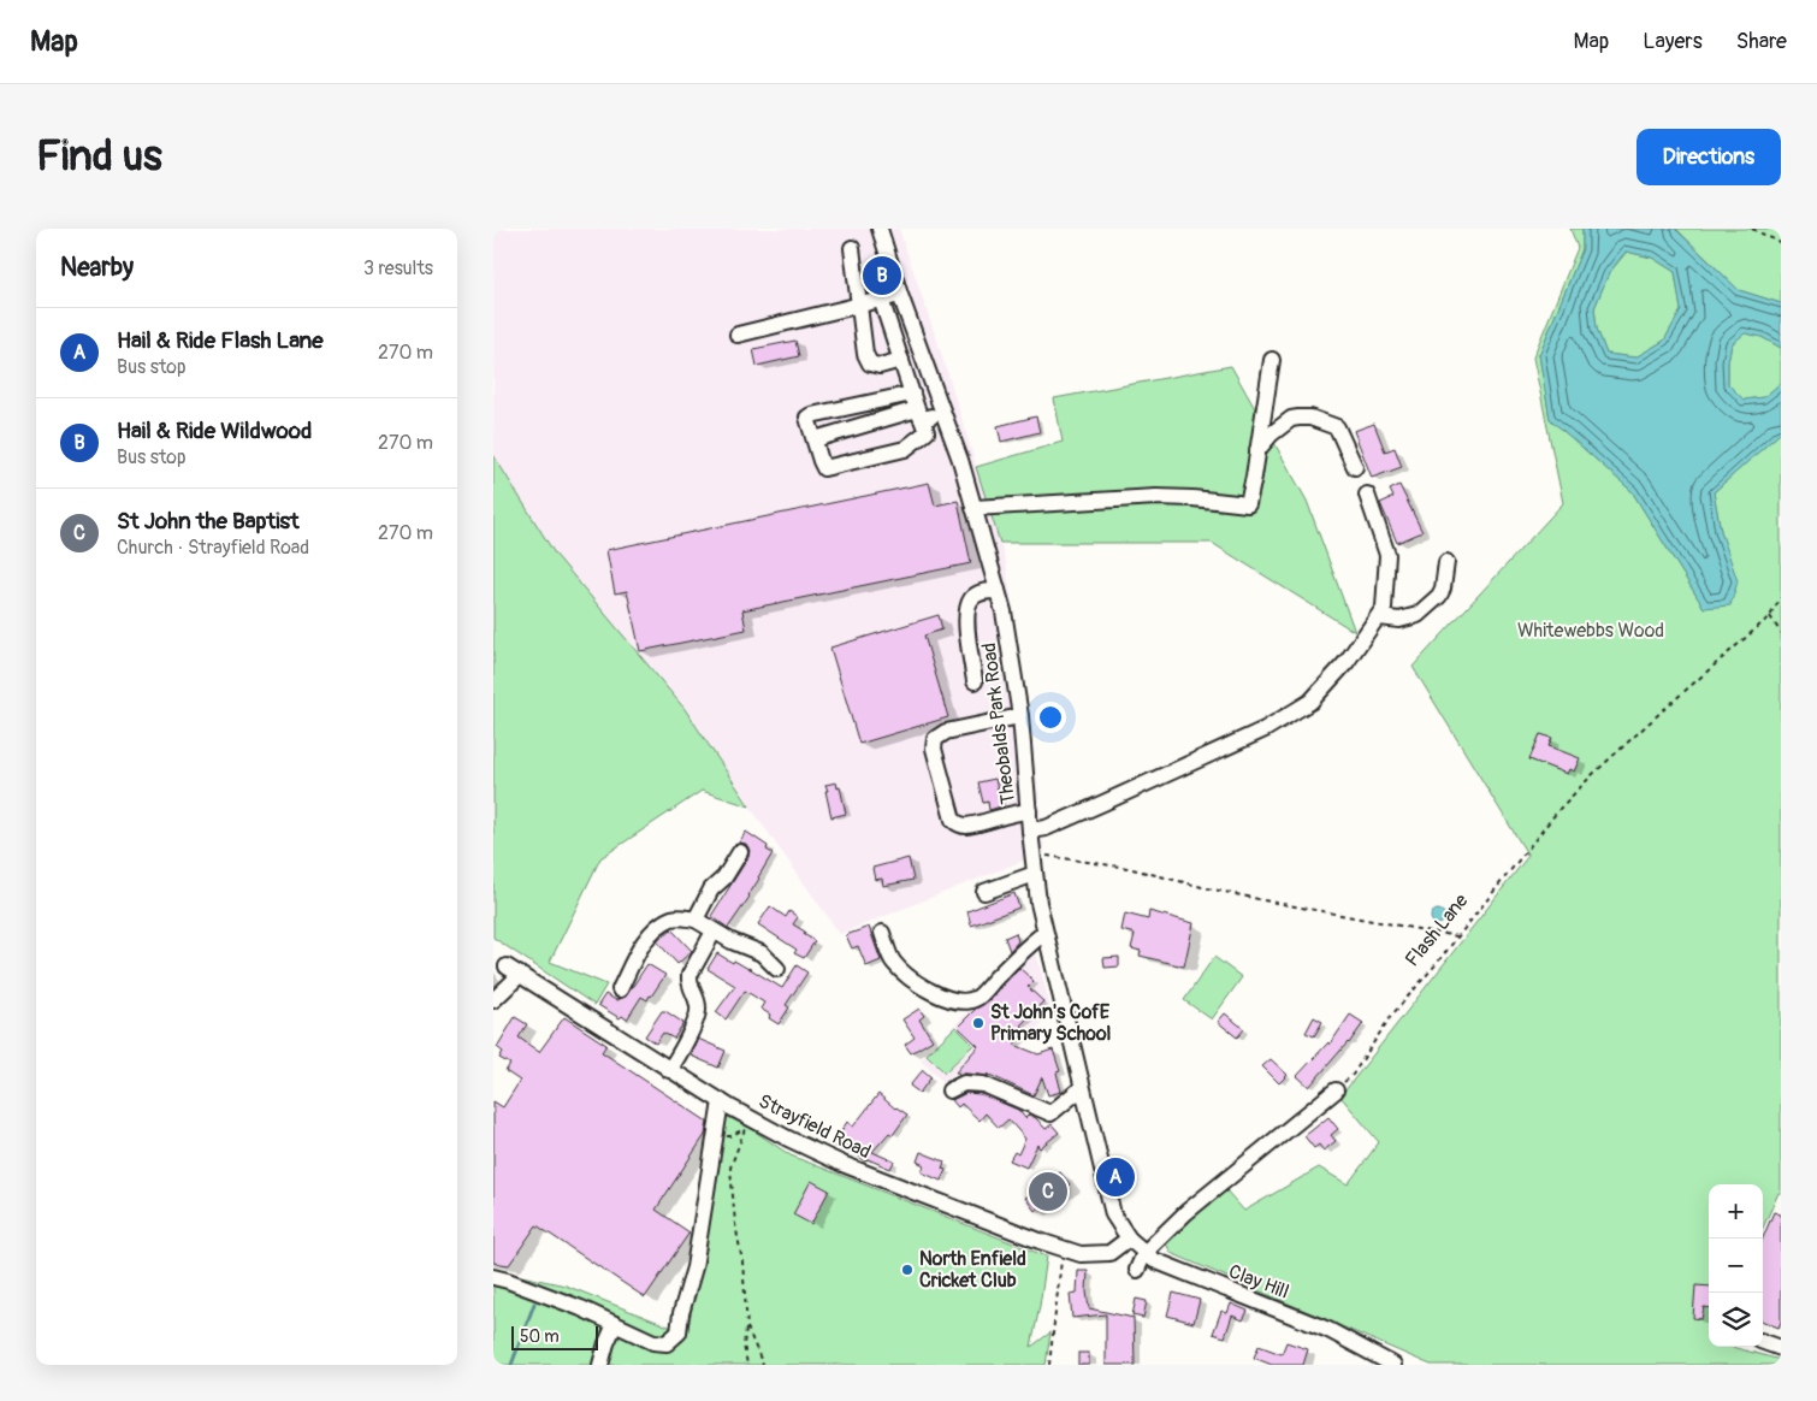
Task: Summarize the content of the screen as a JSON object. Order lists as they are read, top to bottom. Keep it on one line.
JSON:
{"streets":{"street":["Theobalds Park Road","Strayfield Road","Clay Hill"],"path":["Flash Lane"]},"crossings":[["Theobalds Park Road","Clay Hill"],["Strayfield Road","Clay Hill"]],"parks":["Whitewebbs Wood"],"places":["St John's CofE Primary School","North Enfield Cricket Club"],"scale_bar":"50 m","page":{"header":"Map","nav":["Map","Layers","Share"],"buttons":"Directions","title":"Find us","heading":["Nearby","3 results"],"pins":["B","A","C"],"list":[{"mark":"A","name":"Hail & Ride Flash Lane","note":"Bus stop","value":"270 m"},{"mark":"B","name":"Hail & Ride Wildwood","note":"Bus stop","value":"270 m"},{"mark":"C","name":"St John the Baptist","note":"Church · Strayfield Road","value":"270 m"}],"map_buttons":["+","−"],"scale":"50 m"}}
